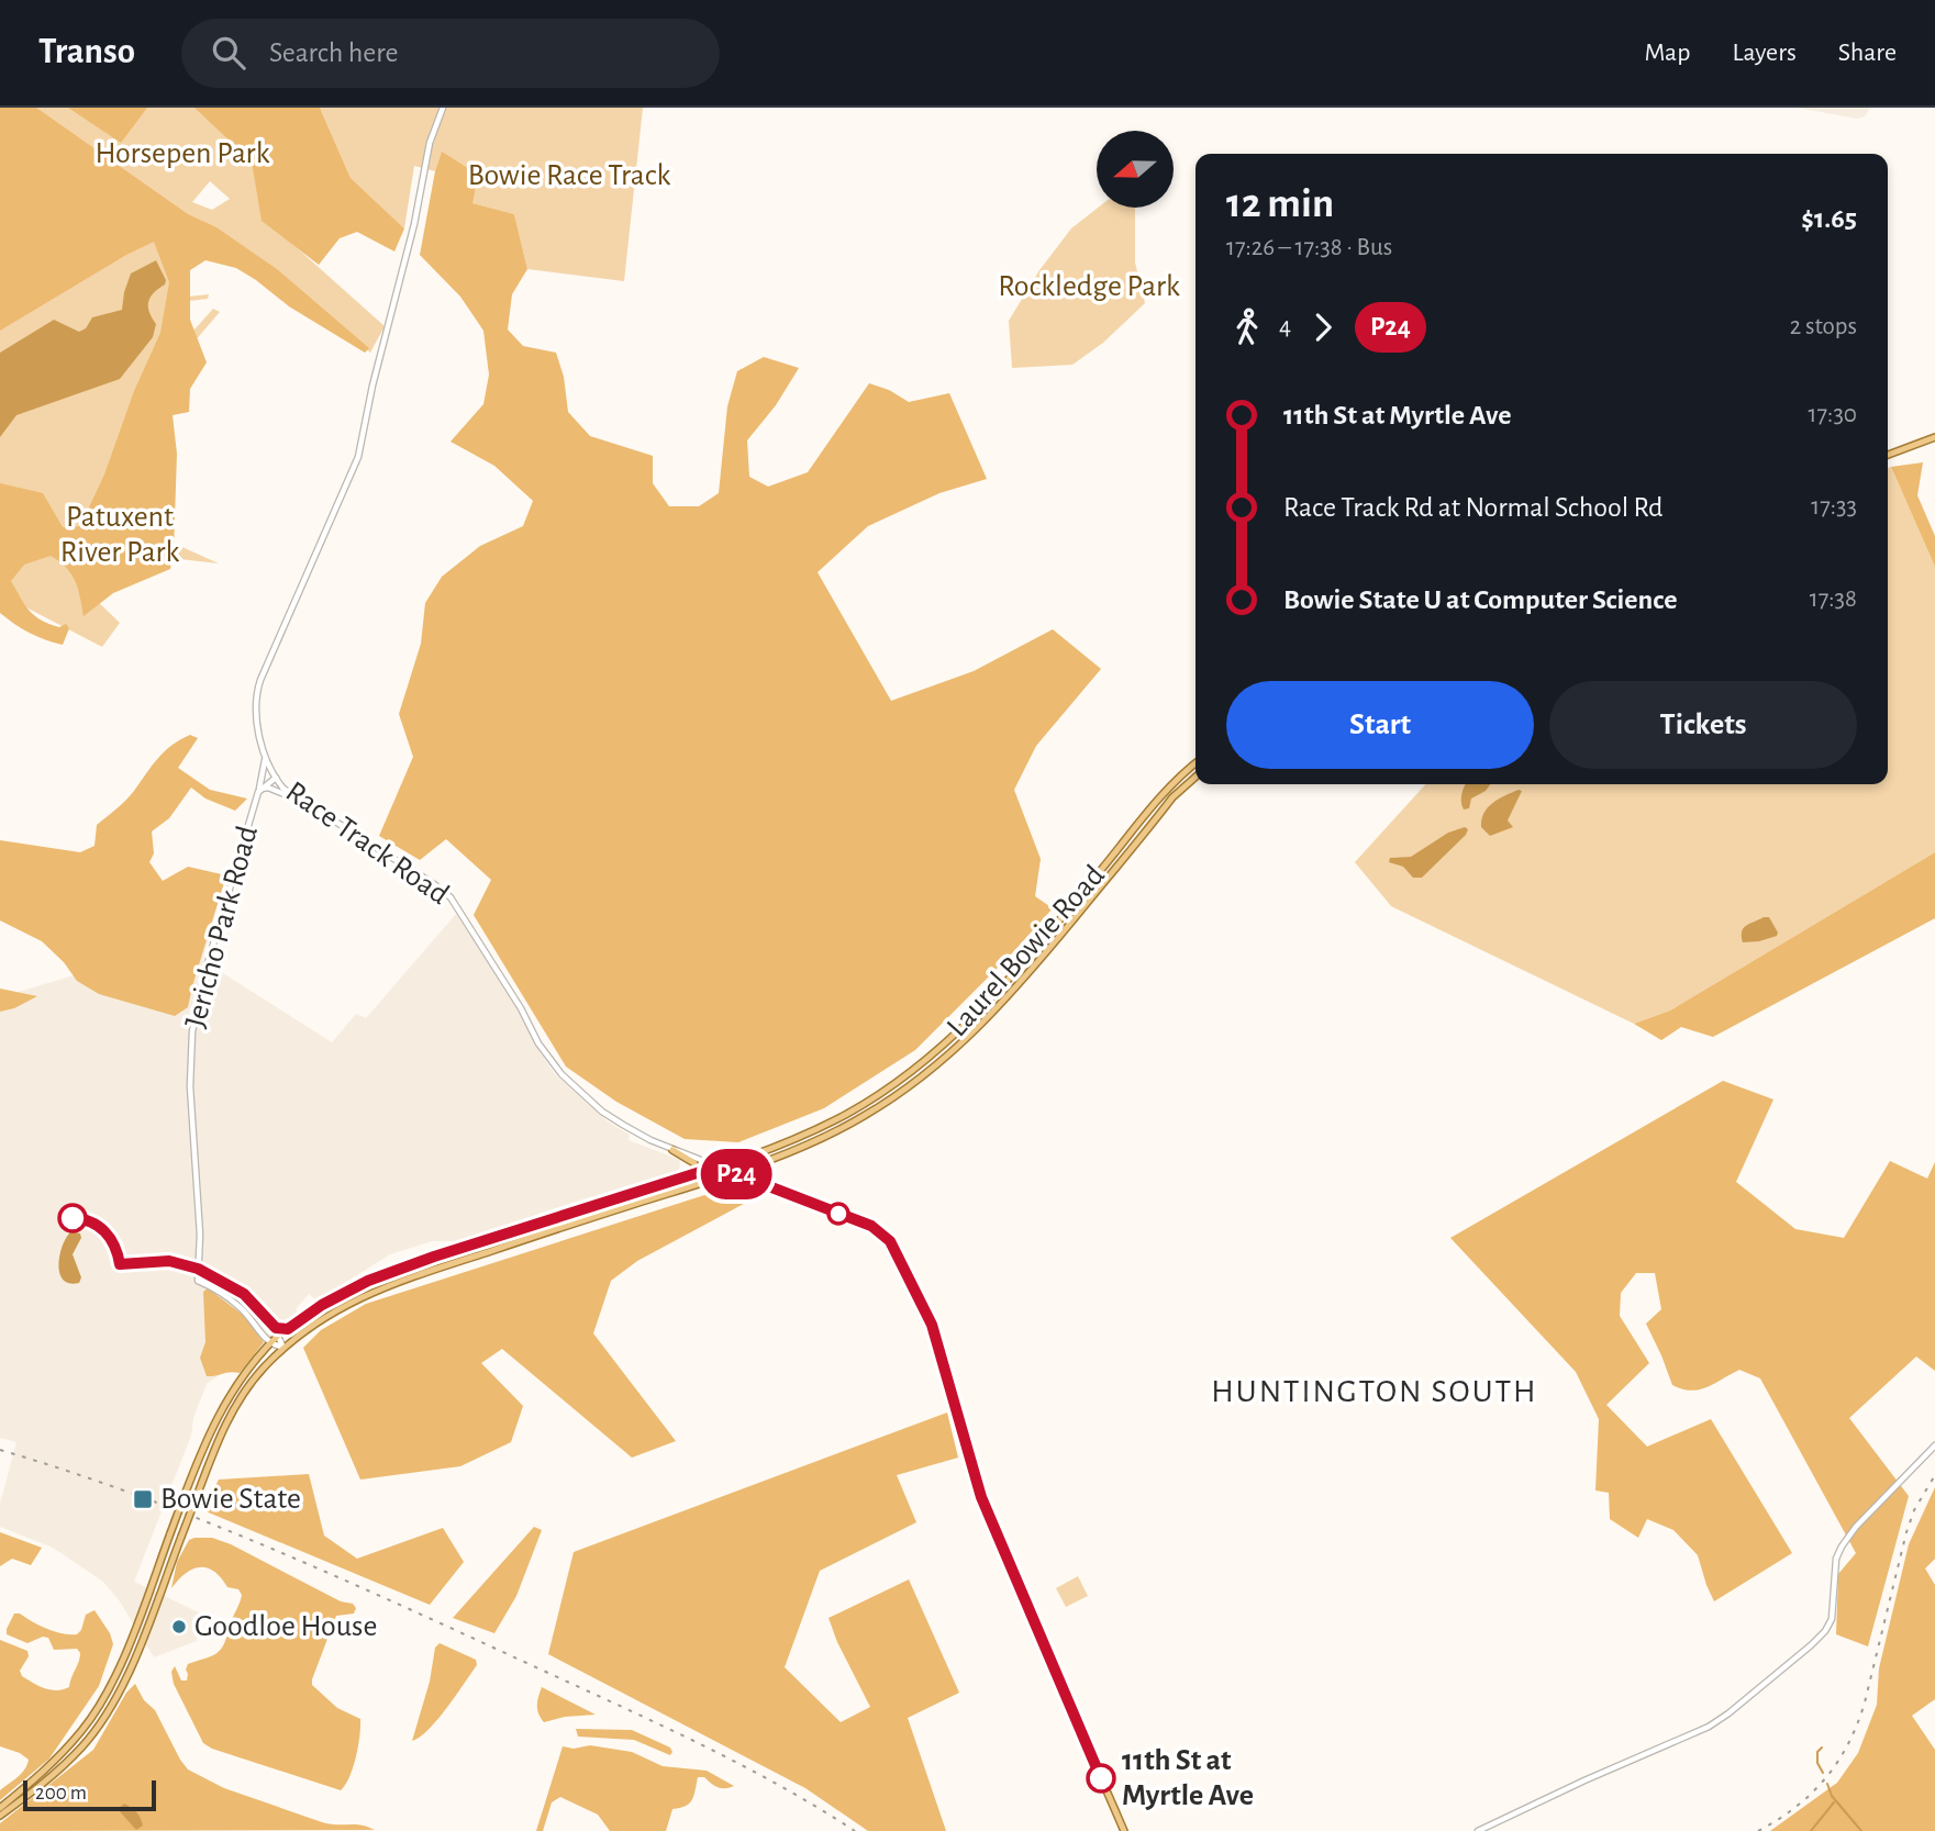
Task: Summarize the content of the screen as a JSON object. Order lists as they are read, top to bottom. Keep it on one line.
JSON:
{"streets":{"main road":["Race Track Road","Laurel Bowie Road"],"street":["Jericho Park Road"]},"crossings":[["Race Track Road","Jericho Park Road"],["Race Track Road","Laurel Bowie Road"],["Jericho Park Road","Laurel Bowie Road"]],"districts":["HUNTINGTON SOUTH"],"parks":["Horsepen Park","Bowie Race Track","Rockledge Park","Patuxent River Park"],"places":{"transit":["Bowie State"],"other":["Goodloe House","11th St at Myrtle Ave"]},"lines":["bus line P24"],"scale_bar":"200 m","north":"left","page":{"header":"Transo","search":"Search here","nav":["Map","Layers","Share"],"on_map":"P24","heading":["12 min","17:26 – 17:38 · Bus","$1.65"],"legs":["4","P24","2 stops"],"list":[{"name":"11th St at Myrtle Ave","value":"17:30"},{"name":"Race Track Rd at Normal School Rd","value":"17:33"},{"name":"Bowie State U at Computer Science","value":"17:38"}],"buttons":["Start","Tickets"],"scale":"200 m"}}
